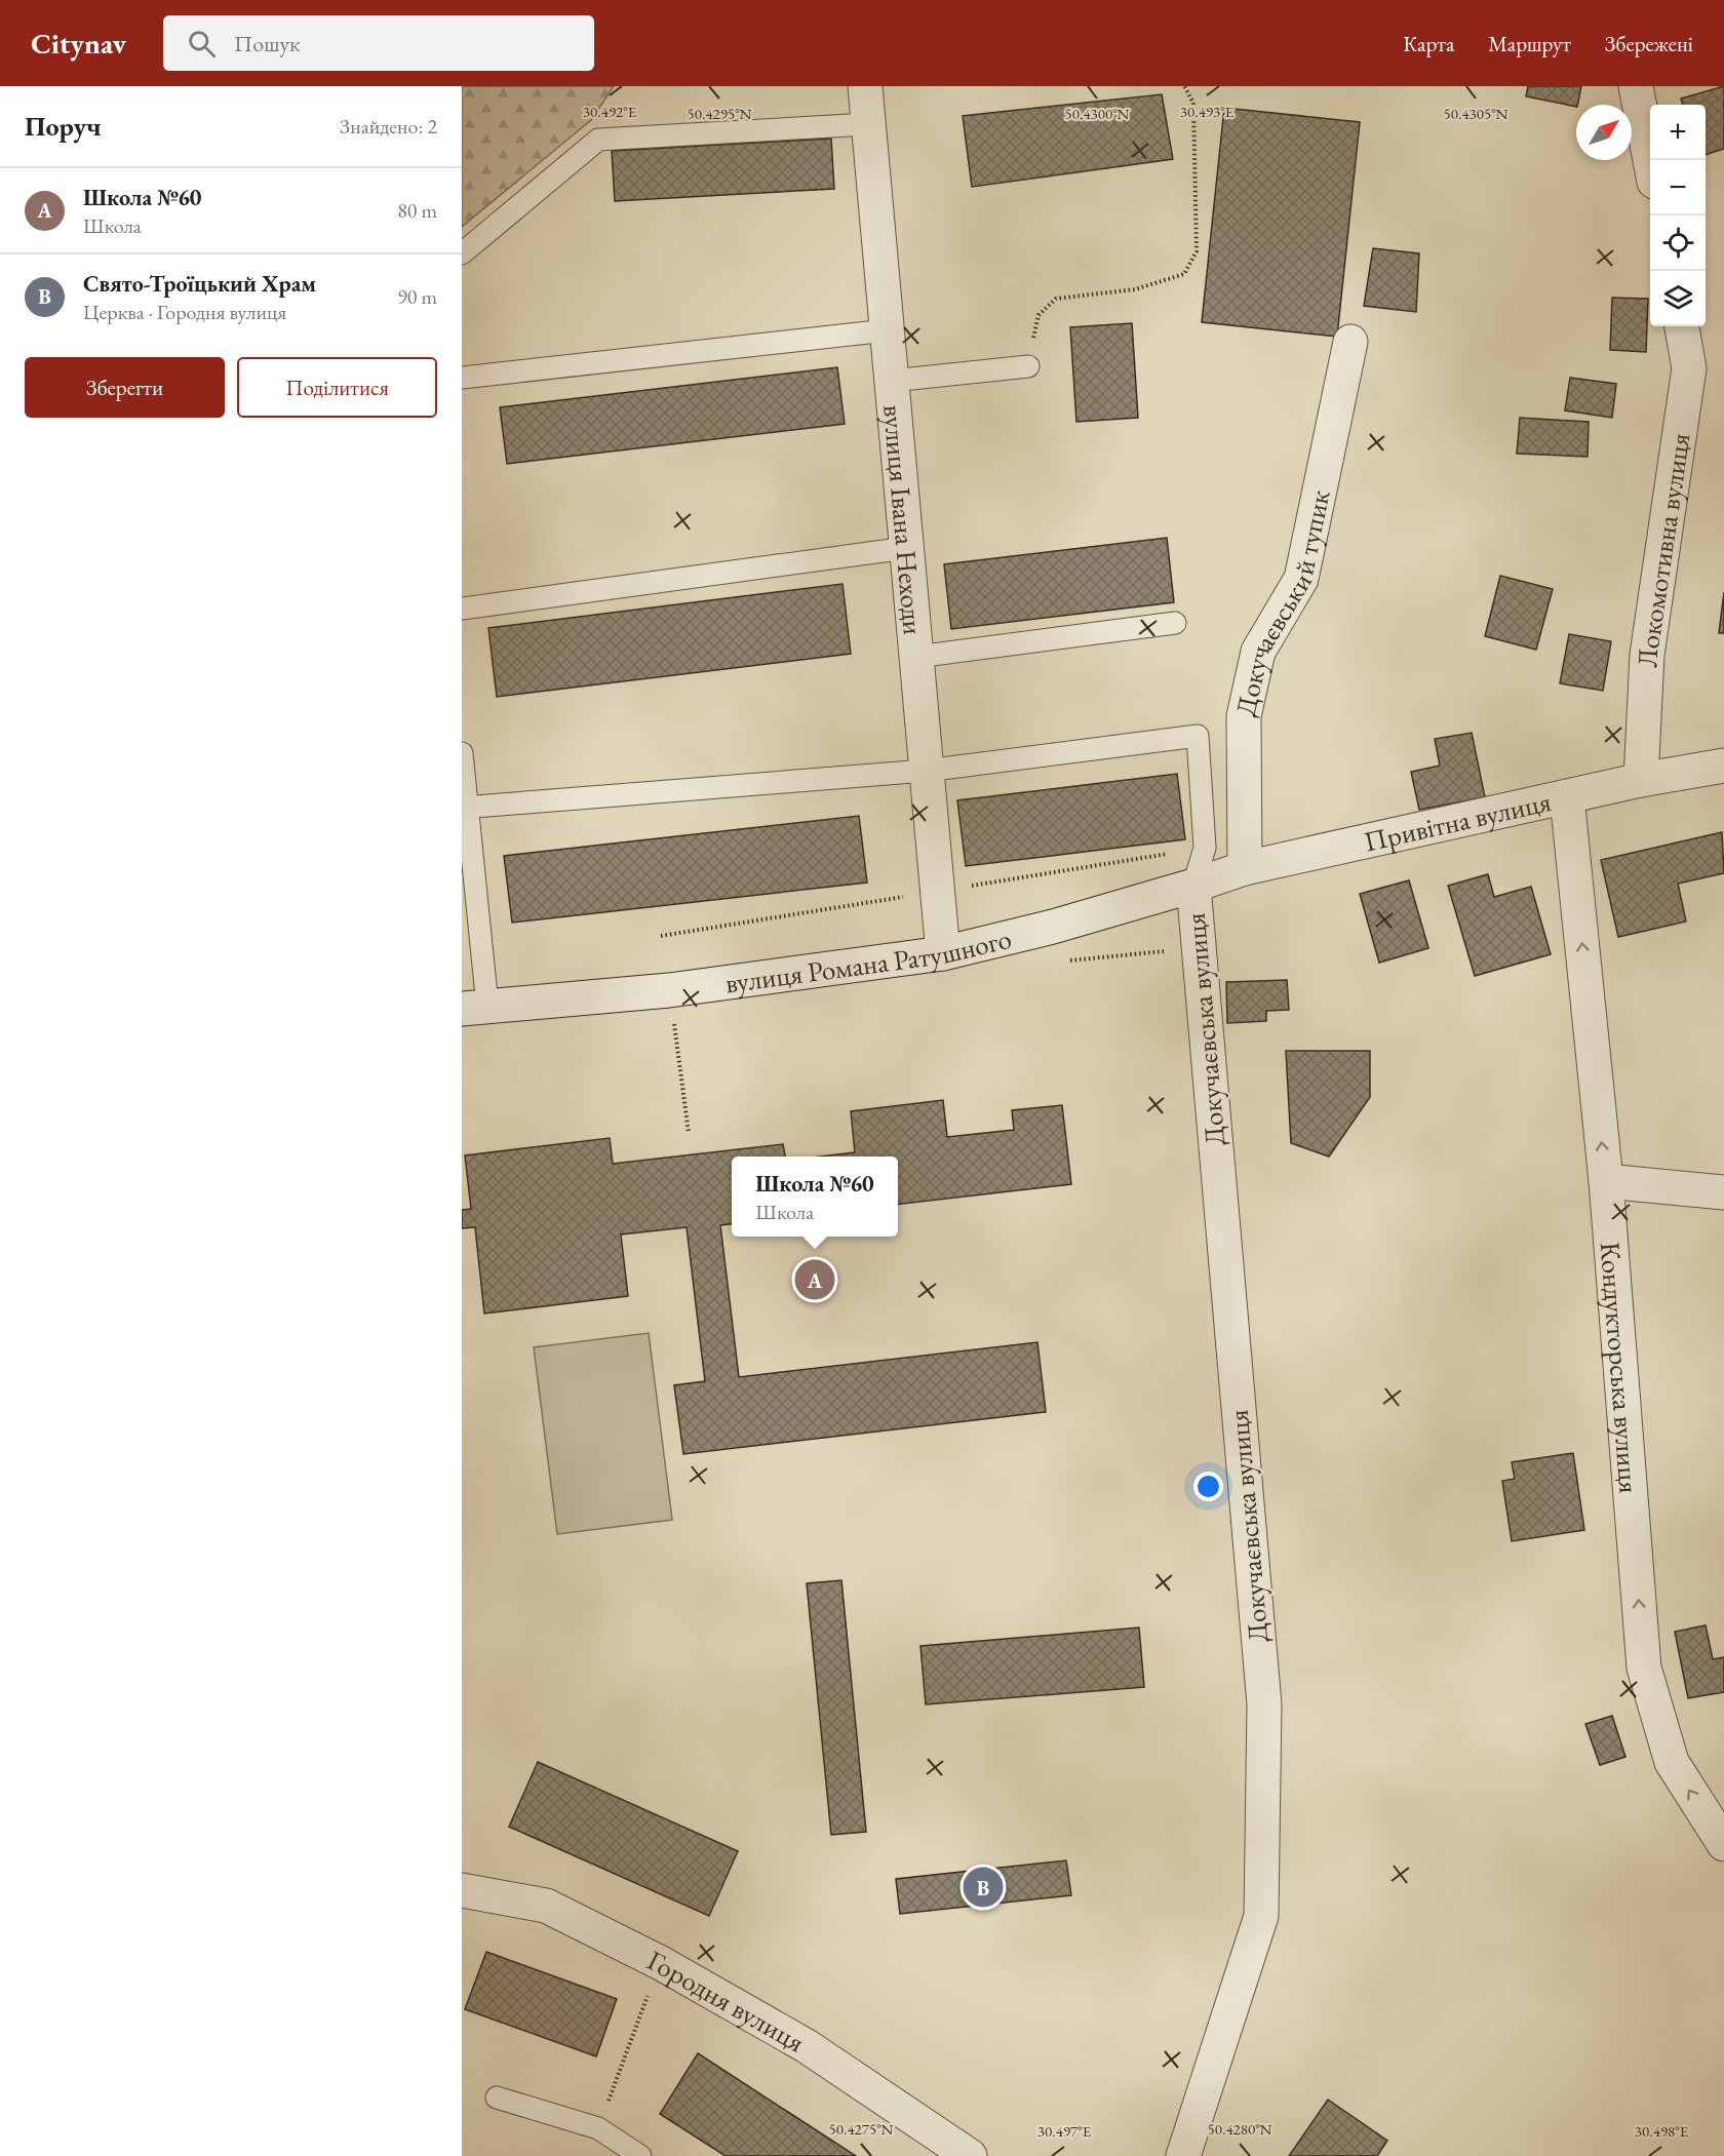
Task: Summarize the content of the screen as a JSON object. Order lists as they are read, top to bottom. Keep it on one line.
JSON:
{"streets":{"street":["вулиця Івана Неходи","Локомотивна вулиця","Докучаєвський тупик","Привітна вулиця","вулиця Романа Ратушного","Докучаєвська вулиця","Кондукторська вулиця","Городня вулиця"]},"crossings":[["вулиця Івана Неходи","вулиця Романа Ратушного"],["Локомотивна вулиця","Привітна вулиця"],["Докучаєвський тупик","Привітна вулиця"],["Привітна вулиця","вулиця Романа Ратушного"],["Привітна вулиця","Докучаєвська вулиця"],["Привітна вулиця","Кондукторська вулиця"],["вулиця Романа Ратушного","Докучаєвська вулиця"]],"one_way":["Кондукторська вулиця"],"north":"top right","page":{"header":"Citynav","search":"Пошук","nav":["Карта","Маршрут","Збережені"],"heading":["Поруч","Знайдено: 2"],"map_buttons":["+","−"],"list":[{"mark":"A","name":"Школа №60","note":"Школа","value":"80 m"},{"mark":"B","name":"Свято-Троїцький Храм","note":"Церква · Городня вулиця","value":"90 m"}],"buttons":["Зберегти","Поділитися"],"popup":["Школа №60","Школа"],"pins":["A","B"]},"coordinates":["30.492°E","30.493°E","50.4295°N","50.4300°N","50.4305°N","50.4275°N","50.4280°N","30.497°E","30.498°E"]}
